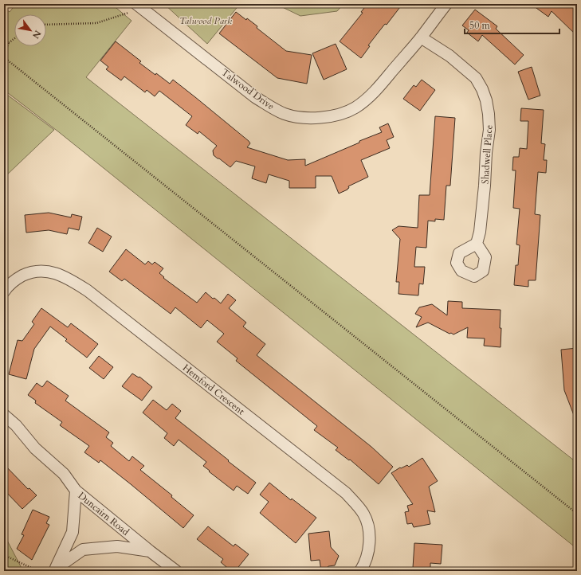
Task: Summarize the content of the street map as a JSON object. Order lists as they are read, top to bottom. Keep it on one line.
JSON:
{"streets":{"street":["Talwood Drive","Shadwell Place","Hemford Crescent","Duncairn Road"]},"crossings":[["Talwood Drive","Shadwell Place"]],"parks":["Talwood Park"],"scale_bar":"50 m","north":"bottom right"}
